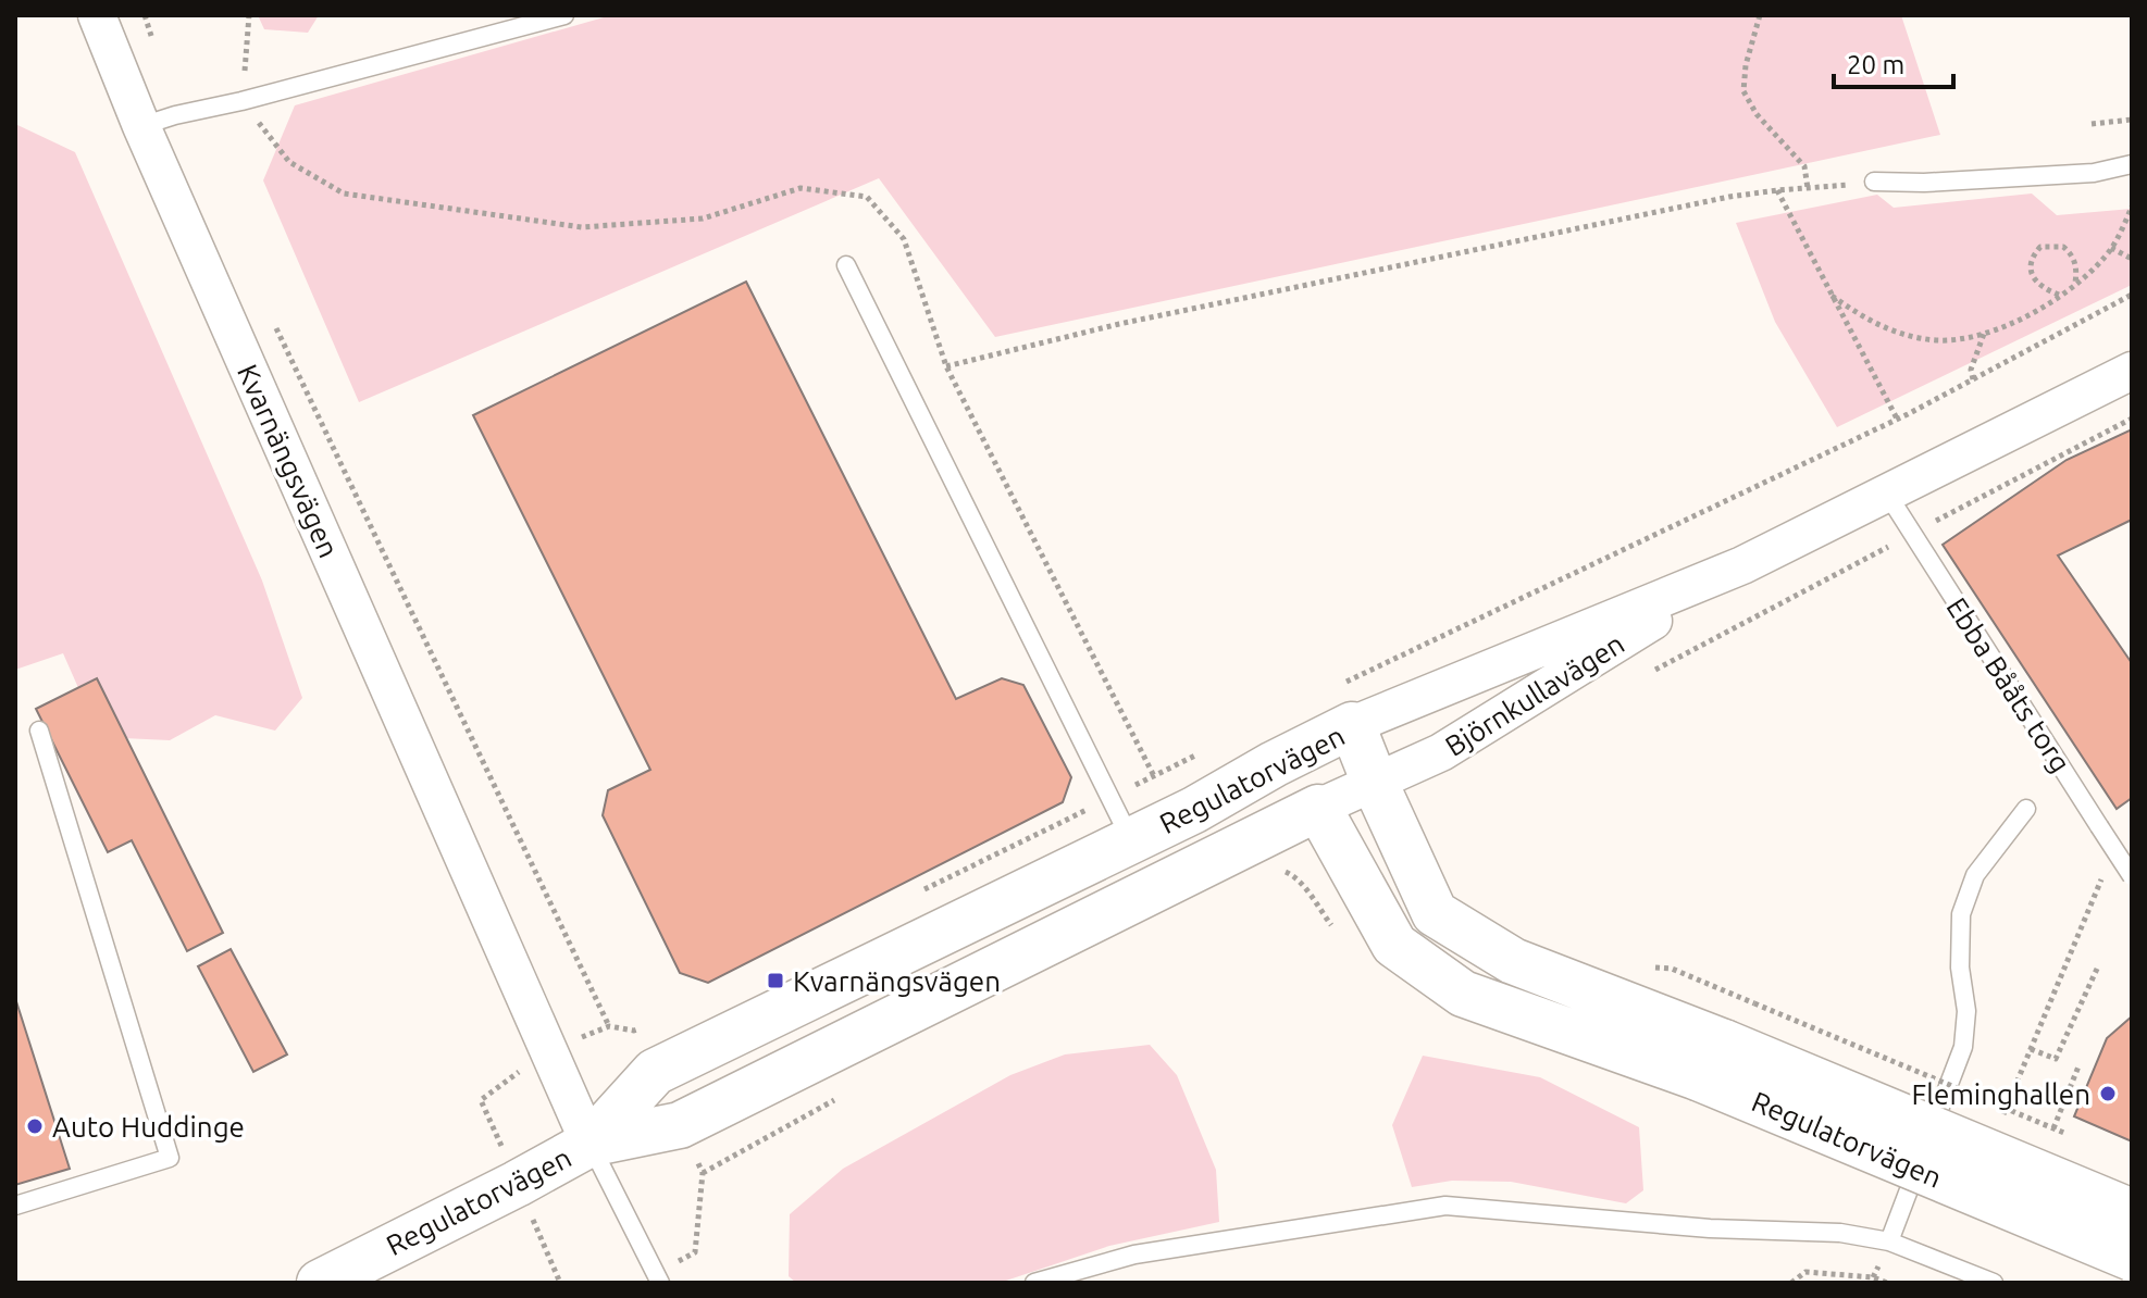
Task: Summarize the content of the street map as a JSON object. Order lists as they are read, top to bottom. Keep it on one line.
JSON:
{"streets":{"street":["Kvarnängsvägen","Björnkullavägen","Regulatorvägen"],"lane":["Ebba Bååts torg"]},"crossings":[["Kvarnängsvägen","Regulatorvägen"],["Ebba Bååts torg","Björnkullavägen"],["Björnkullavägen","Regulatorvägen"]],"places":{"transit":["Kvarnängsvägen"],"other":["Fleminghallen","Auto Huddinge"]},"scale_bar":"20 m"}
